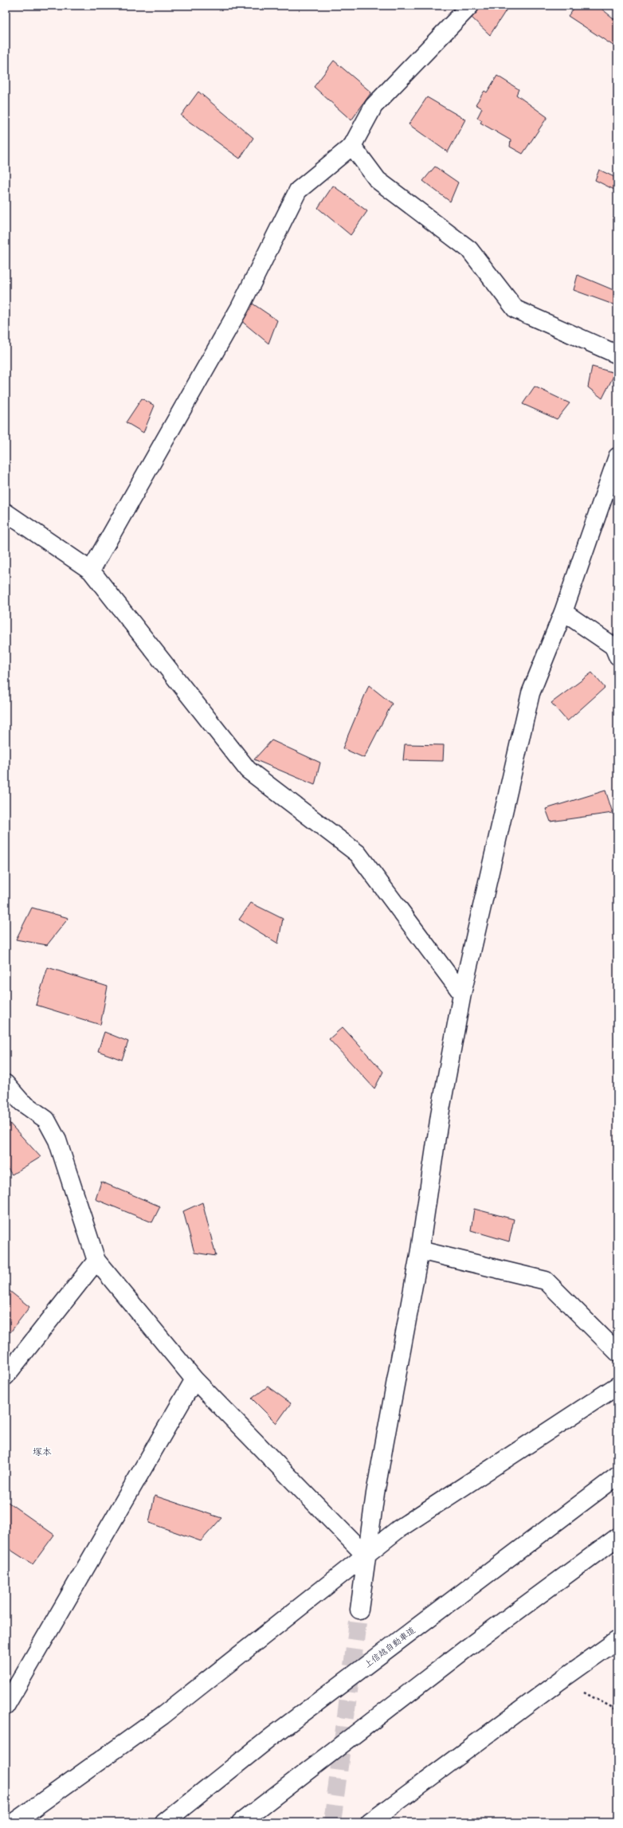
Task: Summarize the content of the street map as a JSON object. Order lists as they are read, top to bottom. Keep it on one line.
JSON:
{"streets":{"main road":["上信越自動車道"]},"districts":["塚本"]}
